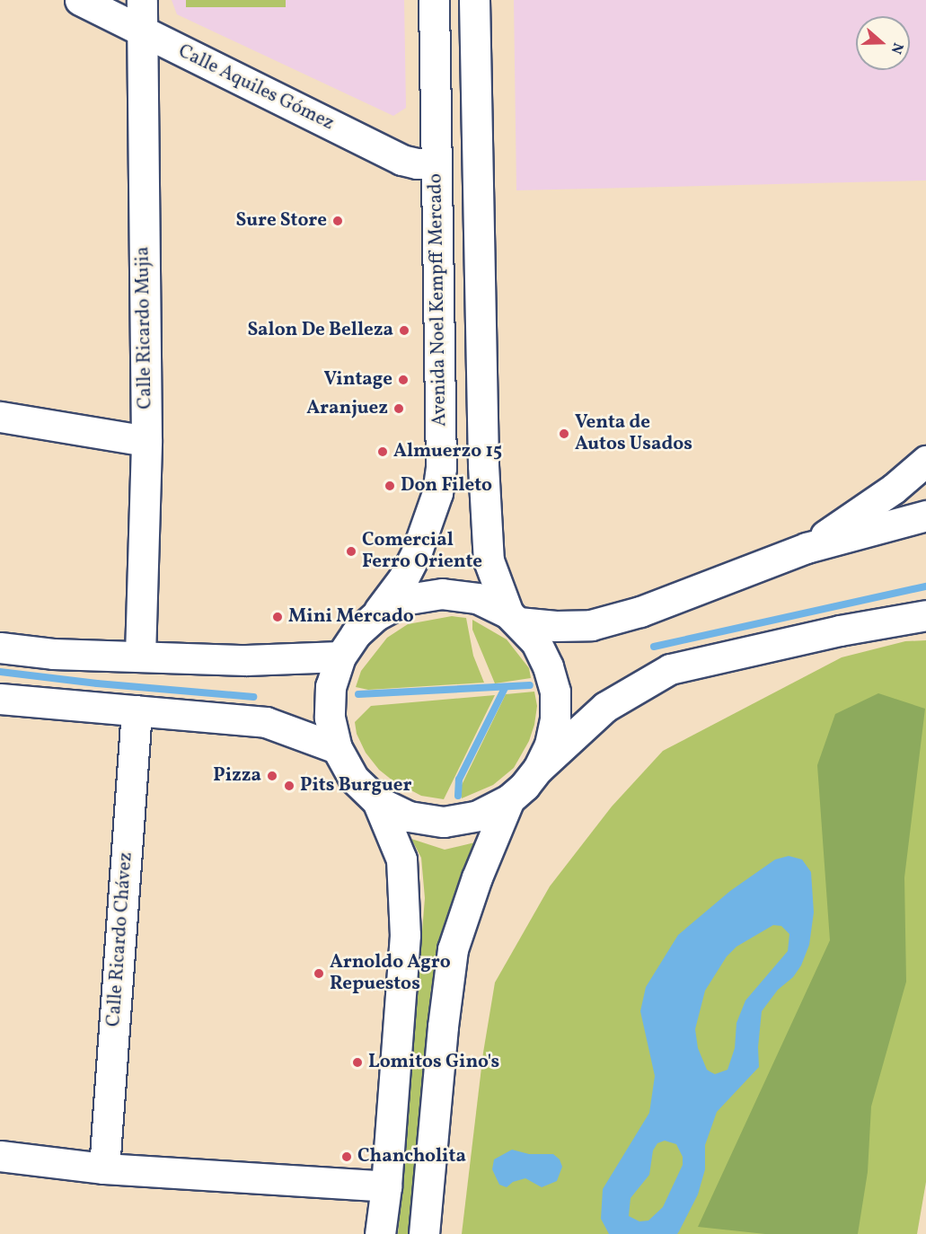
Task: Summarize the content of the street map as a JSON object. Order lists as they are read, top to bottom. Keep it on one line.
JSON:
{"streets":{"street":["Calle Aquiles Gómez","Avenida Noel Kempff Mercado","Calle Ricardo Mujia","Calle Ricardo Chávez"]},"crossings":[["Calle Aquiles Gómez","Avenida Noel Kempff Mercado"],["Calle Aquiles Gómez","Calle Ricardo Mujia"]],"places":["Sure Store","Salon De Belleza","Vintage","Aranjuez","Venta de Autos Usados","Almuerzo 15","Don Fileto","Comercial Ferro Oriente","Mini Mercado","Pizza","Pits Burguer","Arnoldo Agro Repuestos","Lomitos Gino's","Chancholita"],"north":"right"}
